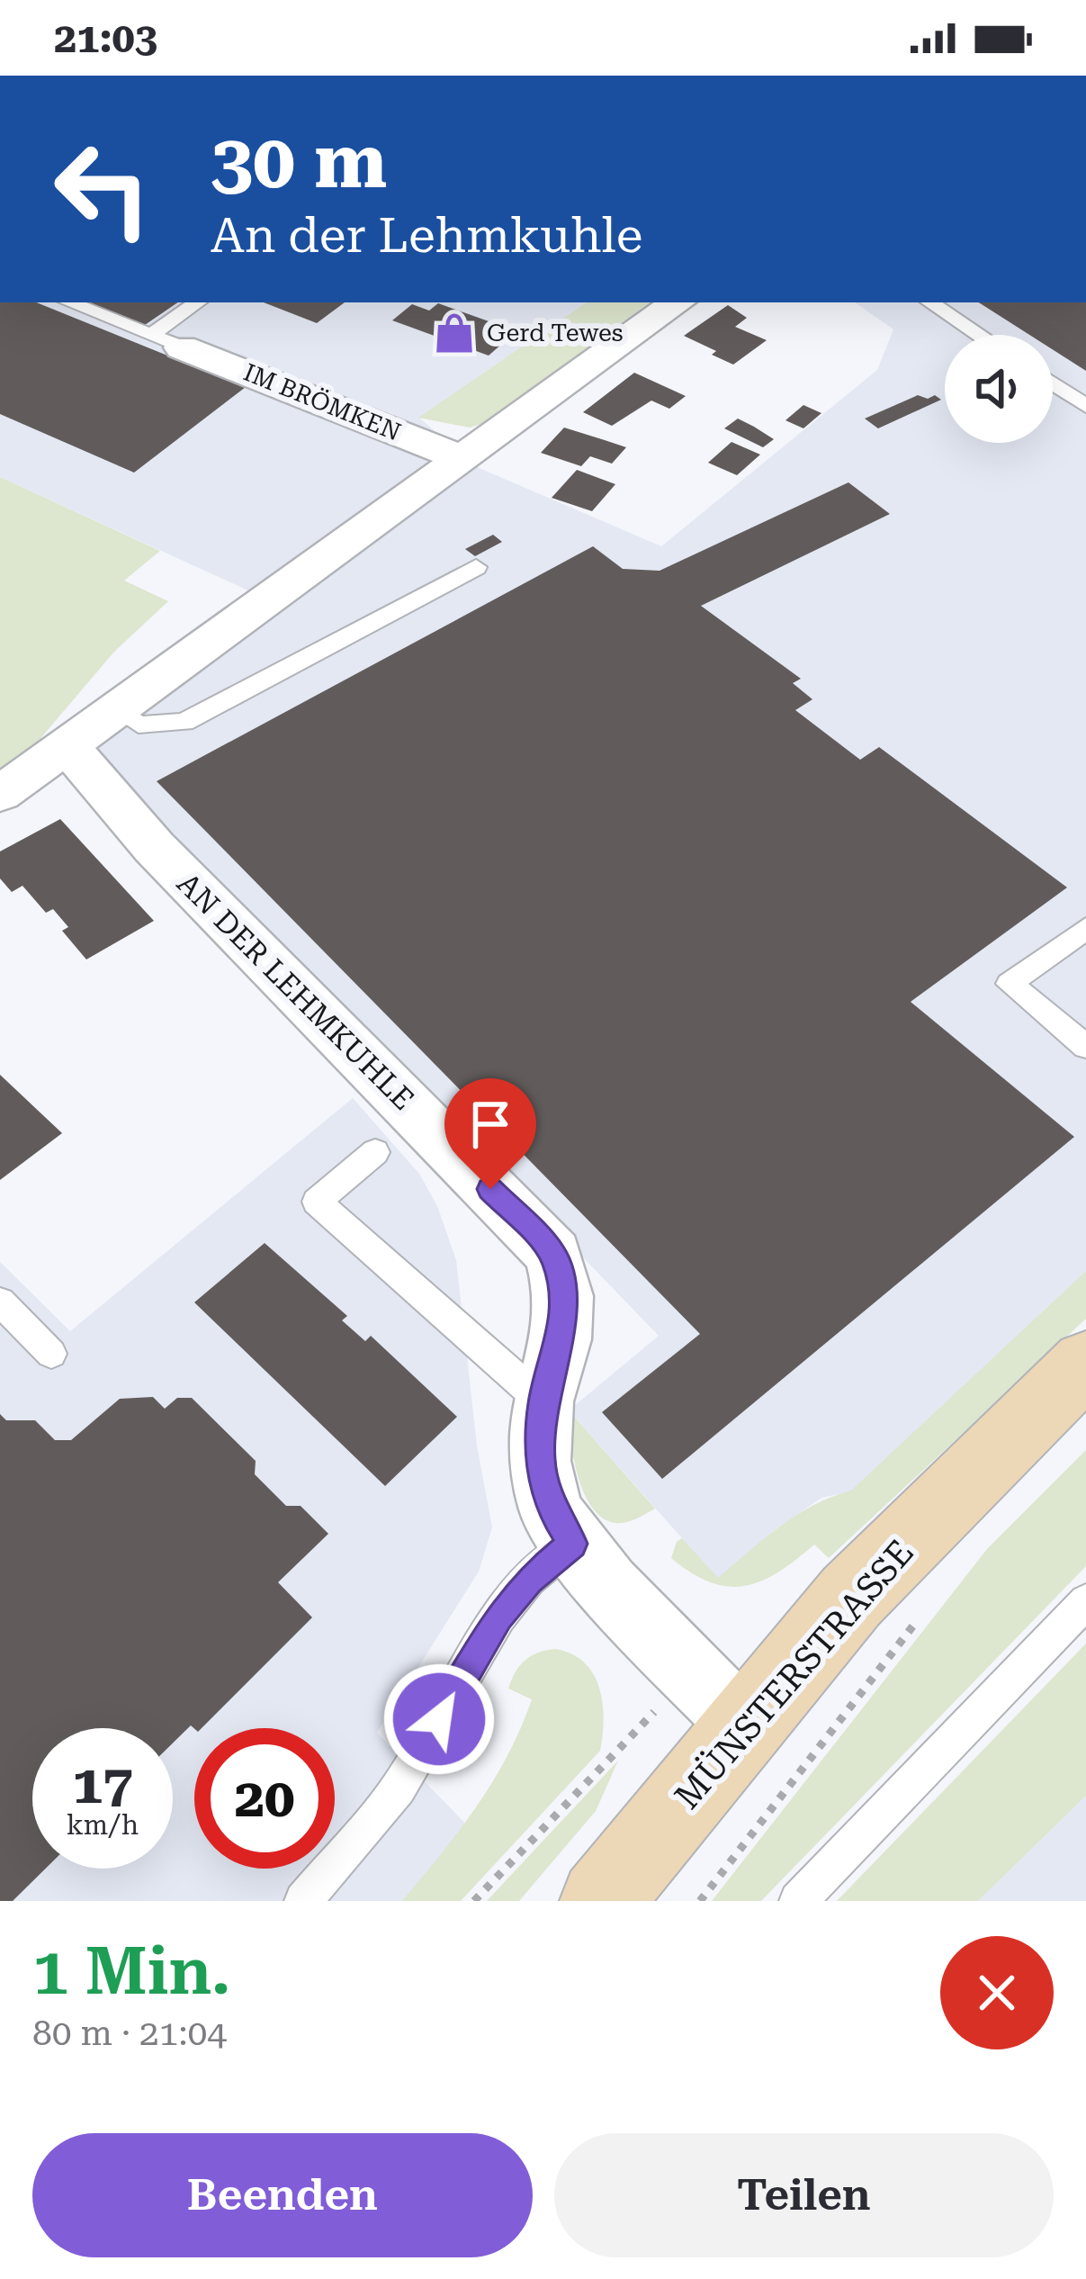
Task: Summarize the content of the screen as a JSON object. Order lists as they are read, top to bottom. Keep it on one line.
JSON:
{"streets":{"main road":["MÜNSTERSTRASSE"],"street":["IM BRÖMKEN","AN DER LEHMKUHLE"]},"crossings":[["AN DER LEHMKUHLE","MÜNSTERSTRASSE"]],"places":{"shop":["Gerd Tewes"]},"page":{"status":"21:03","turn":["30 m","An der Lehmkuhle"],"speed":"17 km/h","limit":"20","heading":["1 Min.","80 m · 21:04"],"buttons":["Beenden","Teilen"]}}
